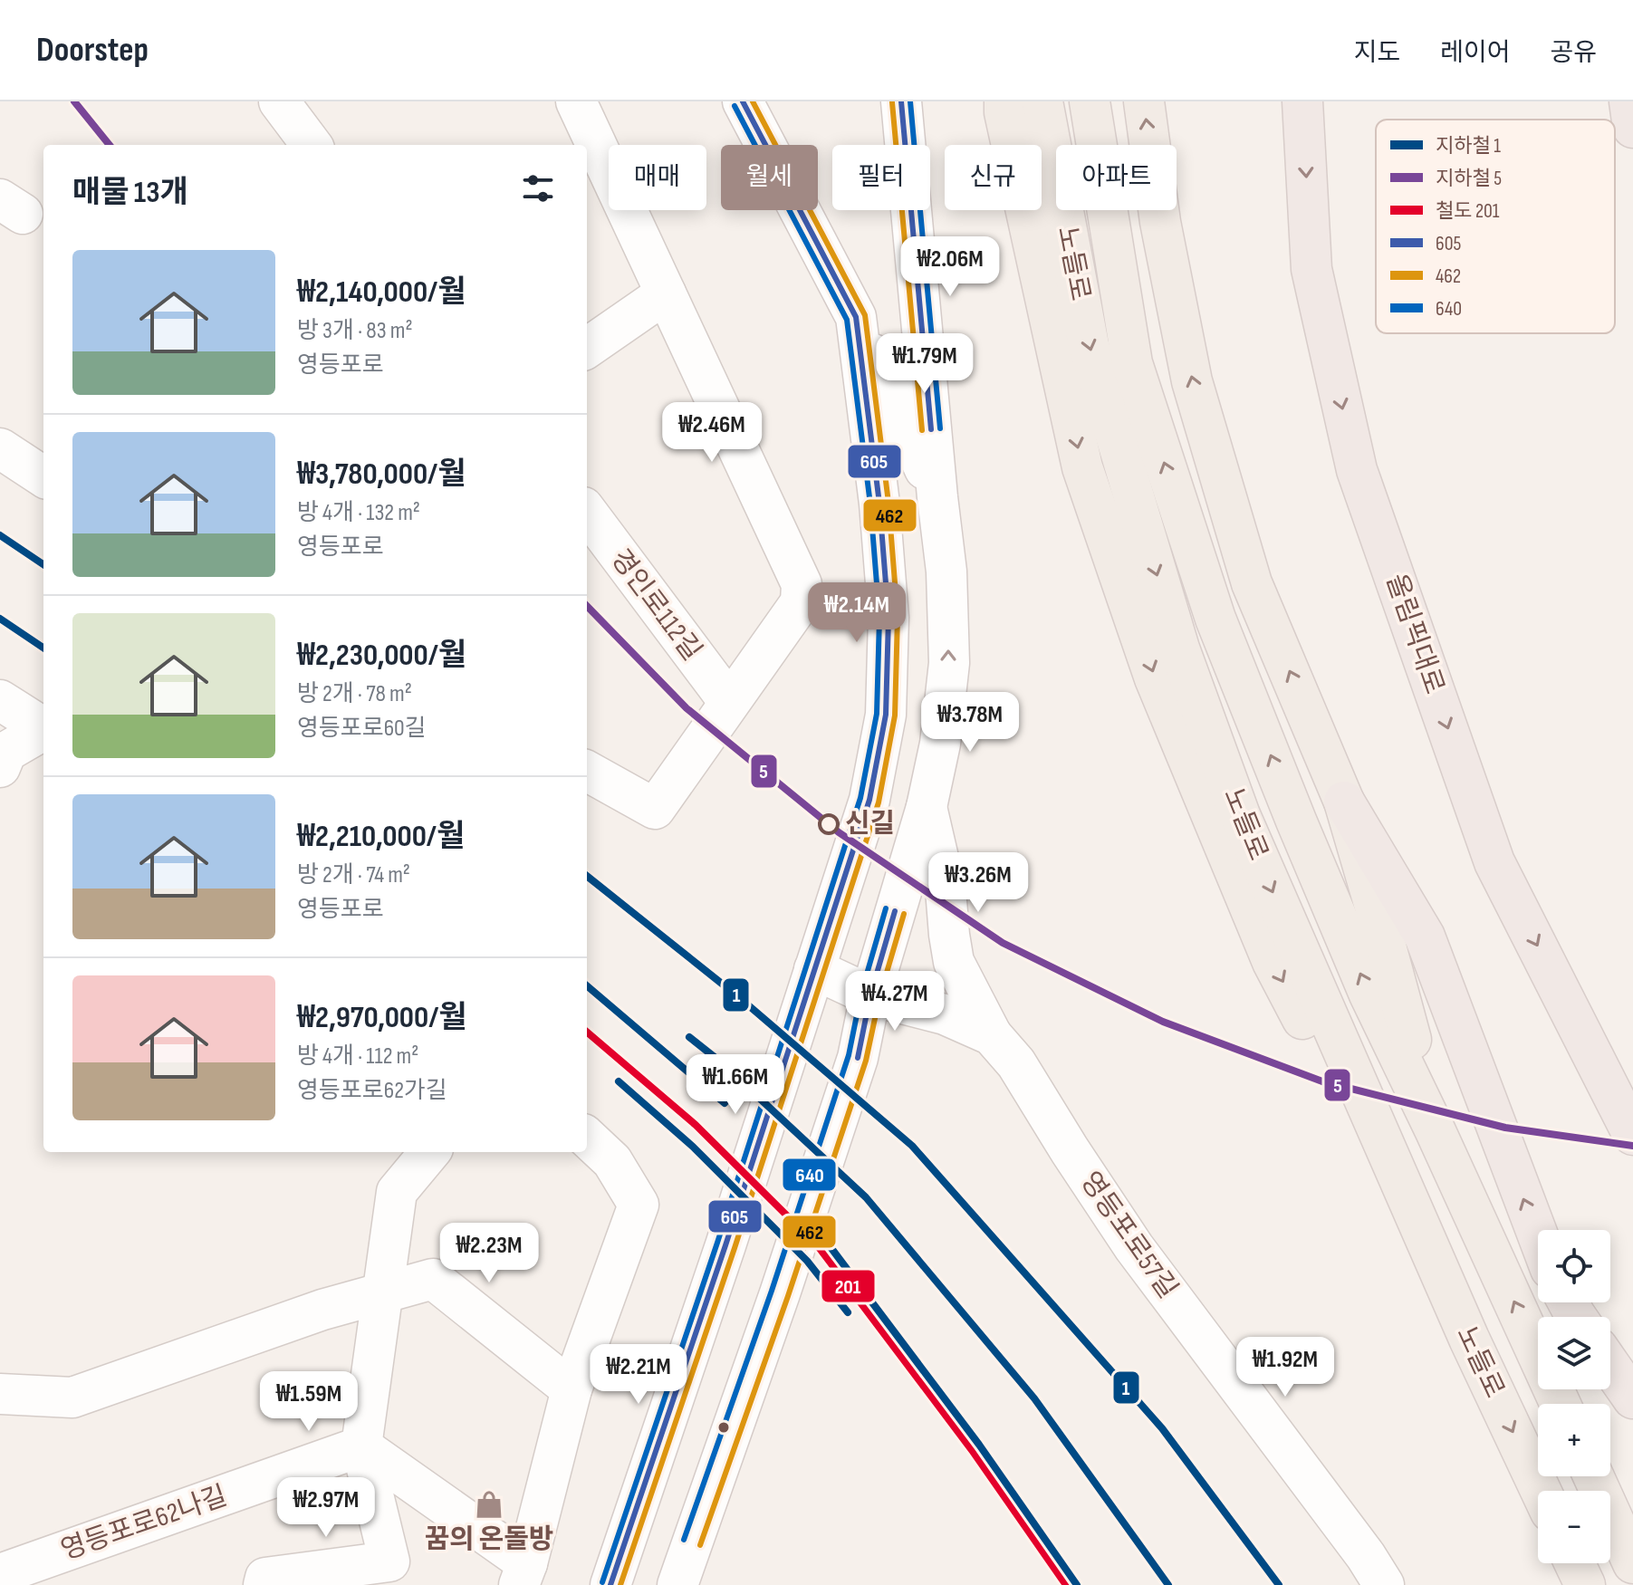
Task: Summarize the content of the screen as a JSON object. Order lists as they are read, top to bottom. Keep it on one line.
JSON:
{"streets":{"highway":["올림픽대로"],"main road":["노들로"],"street":["경인로112길","영등포로57길","영등포로62나길"]},"places":{"other":["신길"],"shop":["꿈의 온돌방"]},"lines":["metro line 5","transit line 605","transit line 462","transit line 640","metro line 1","rail line 201"],"legend":["지하철 1","지하철 5","철도 201","605","462","640"],"page":{"header":"Doorstep","nav":["지도","레이어","공유"],"chip":["매매","월세","필터","신규","아파트"],"heading":"매물 13개","list":[{"name":"₩2,140,000/월","note":"방 3개 · 83 m² · 영등포로"},{"name":"₩3,780,000/월","note":"방 4개 · 132 m² · 영등포로"},{"name":"₩2,230,000/월","note":"방 2개 · 78 m² · 영등포로60길"},{"name":"₩2,210,000/월","note":"방 2개 · 74 m² · 영등포로"},{"name":"₩2,970,000/월","note":"방 4개 · 112 m² · 영등포로62가길"}],"price":["₩2.06M","₩1.79M","₩2.46M","₩2.14M","₩3.78M","₩3.26M","₩4.27M","₩1.66M","₩2.23M","₩1.92M","₩2.21M","₩1.59M","₩2.97M"],"map_buttons":["+","−"]}}
